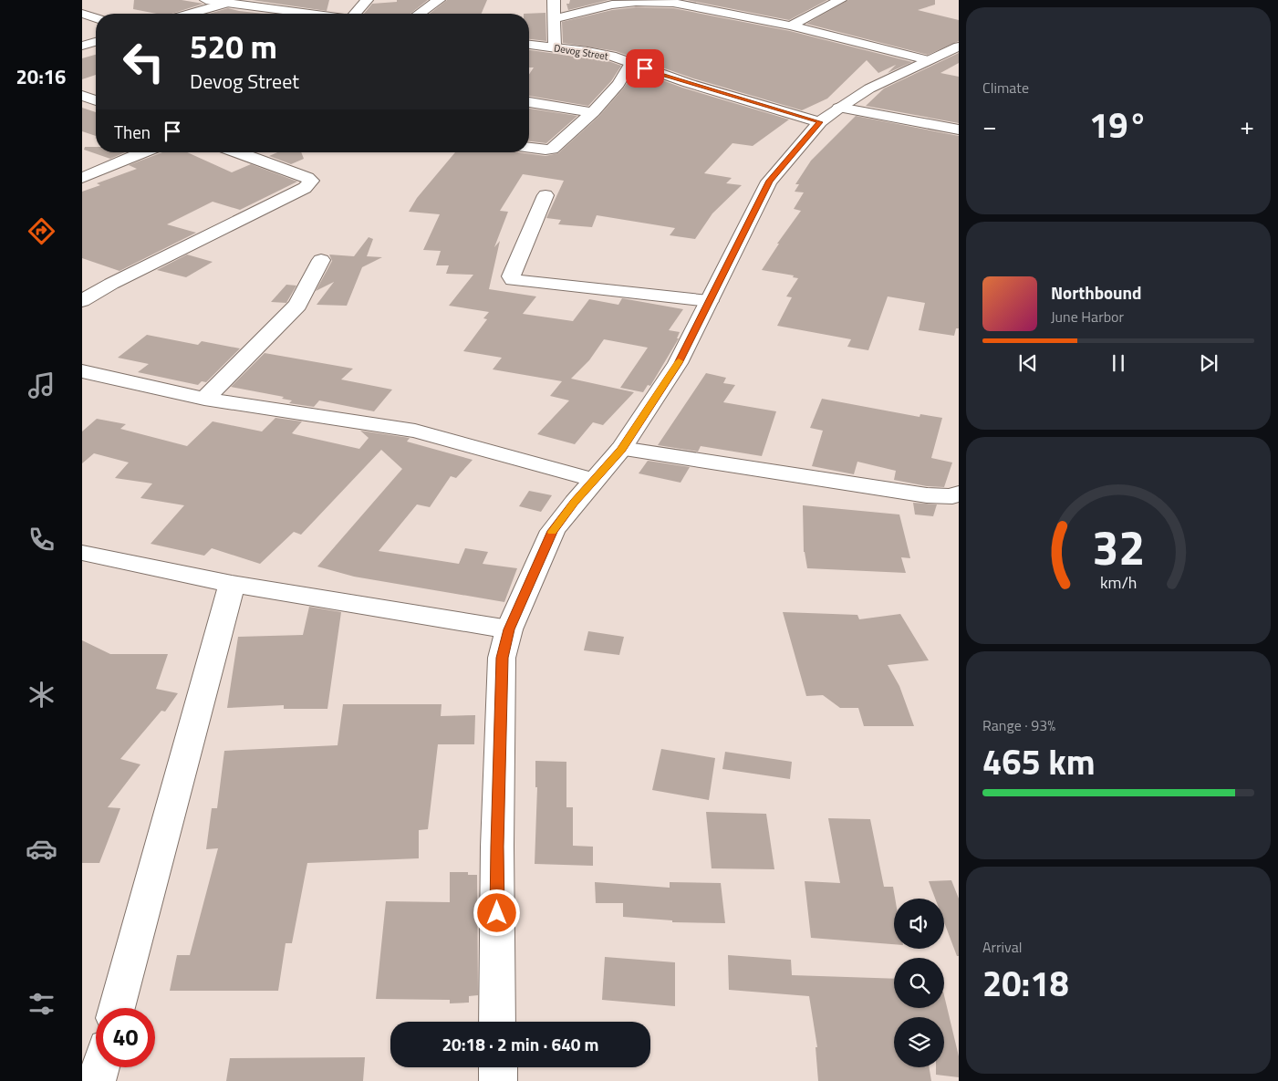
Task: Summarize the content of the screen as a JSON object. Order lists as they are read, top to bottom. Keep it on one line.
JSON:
{"streets":{"street":["Devog Street"]},"page":{"tabs":"20:16","tile":["Climate",["Range · 93%","465 km"],["Arrival","20:18"]],"turn":["520 m","Devog Street"],"heat":["−","19°","+"],"then":"Then","song":["Northbound","June Harbor"],"limit":"40","trip":"20:18 · 2 min · 640 m","gauge":["32","km/h"]}}
